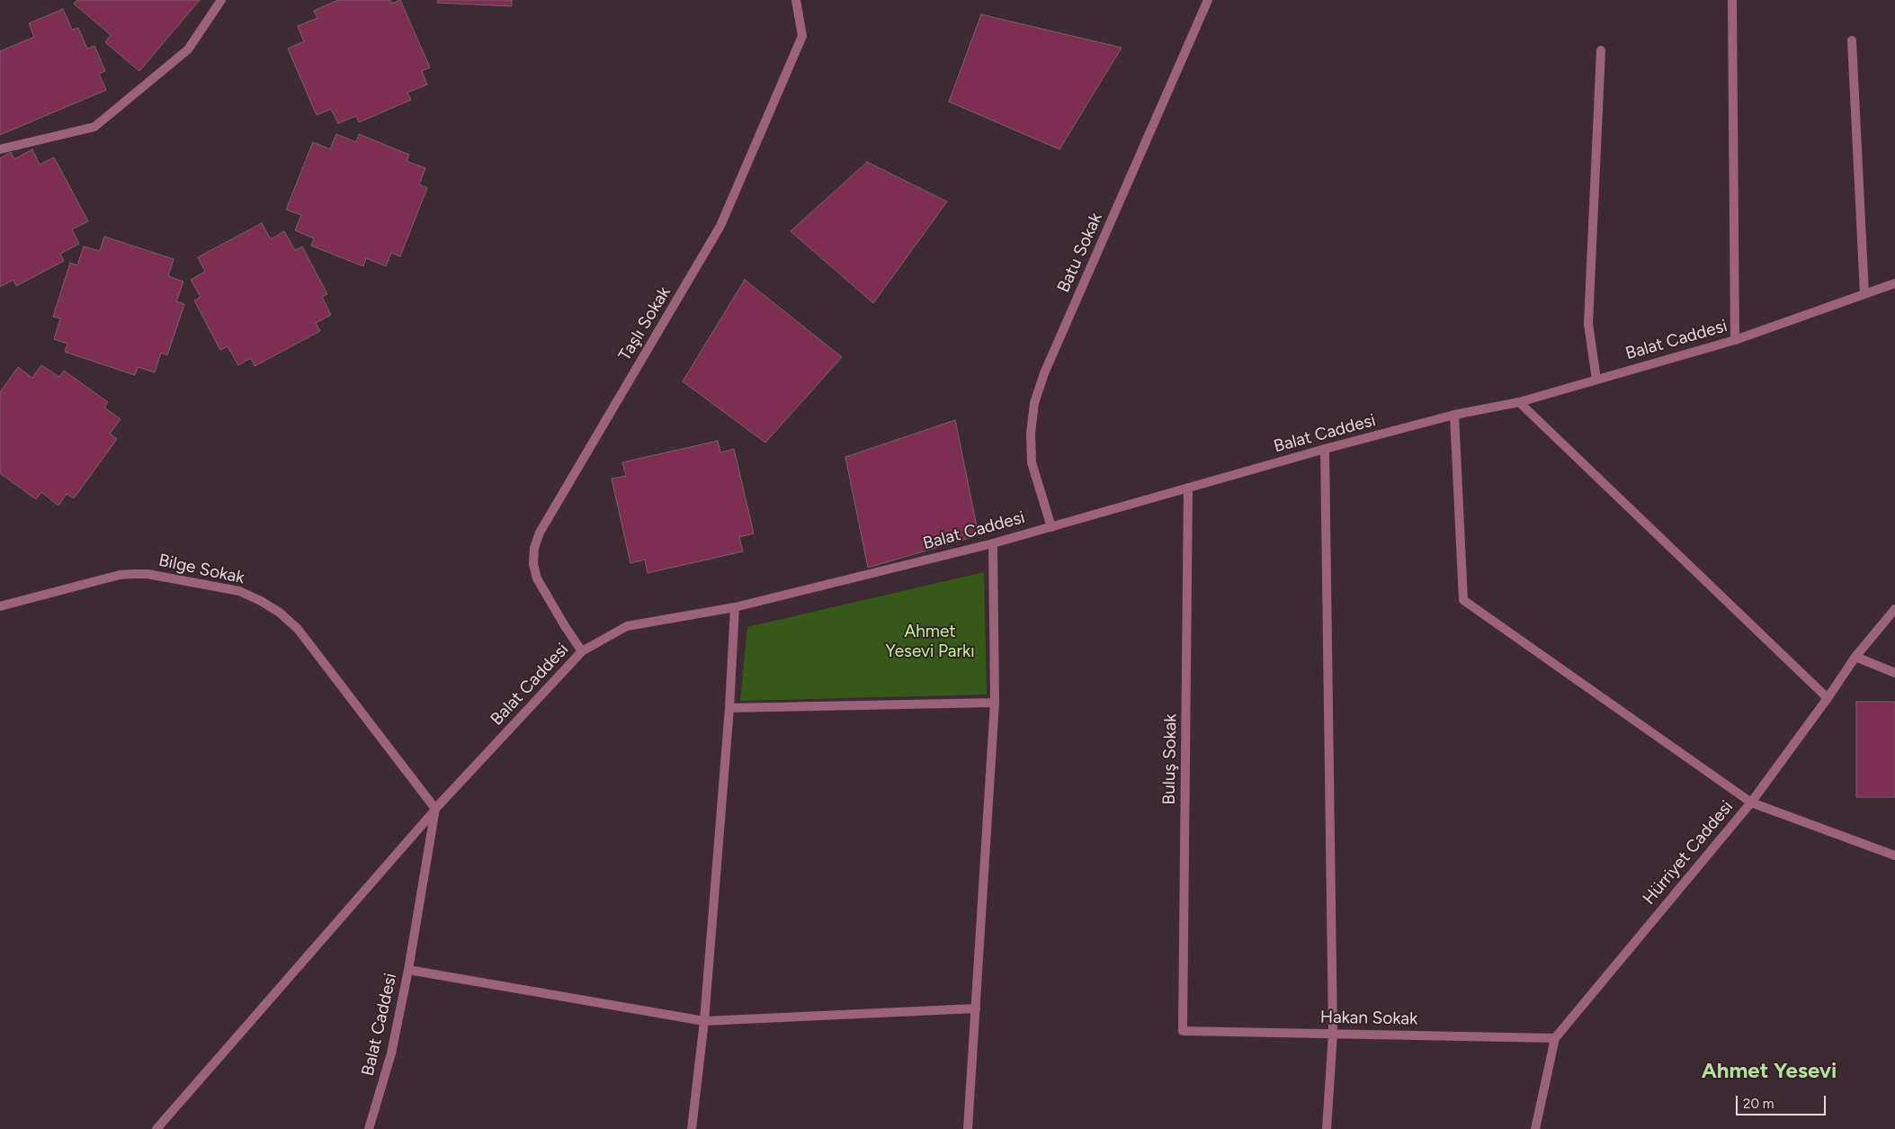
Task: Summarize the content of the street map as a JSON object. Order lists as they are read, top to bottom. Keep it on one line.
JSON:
{"streets":{"street":["Batu Sokak","Taşlı Sokak","Balat Caddesi","Bilge Sokak","Buluş Sokak","Hürriyet Caddesi","Hakan Sokak"]},"crossings":[["Batu Sokak","Balat Caddesi"],["Taşlı Sokak","Balat Caddesi"],["Balat Caddesi","Bilge Sokak"],["Balat Caddesi","Buluş Sokak"],["Buluş Sokak","Hakan Sokak"],["Hürriyet Caddesi","Hakan Sokak"]],"districts":["Ahmet Yesevi"],"parks":["Ahmet Yesevi Parkı"],"scale_bar":"20 m"}
